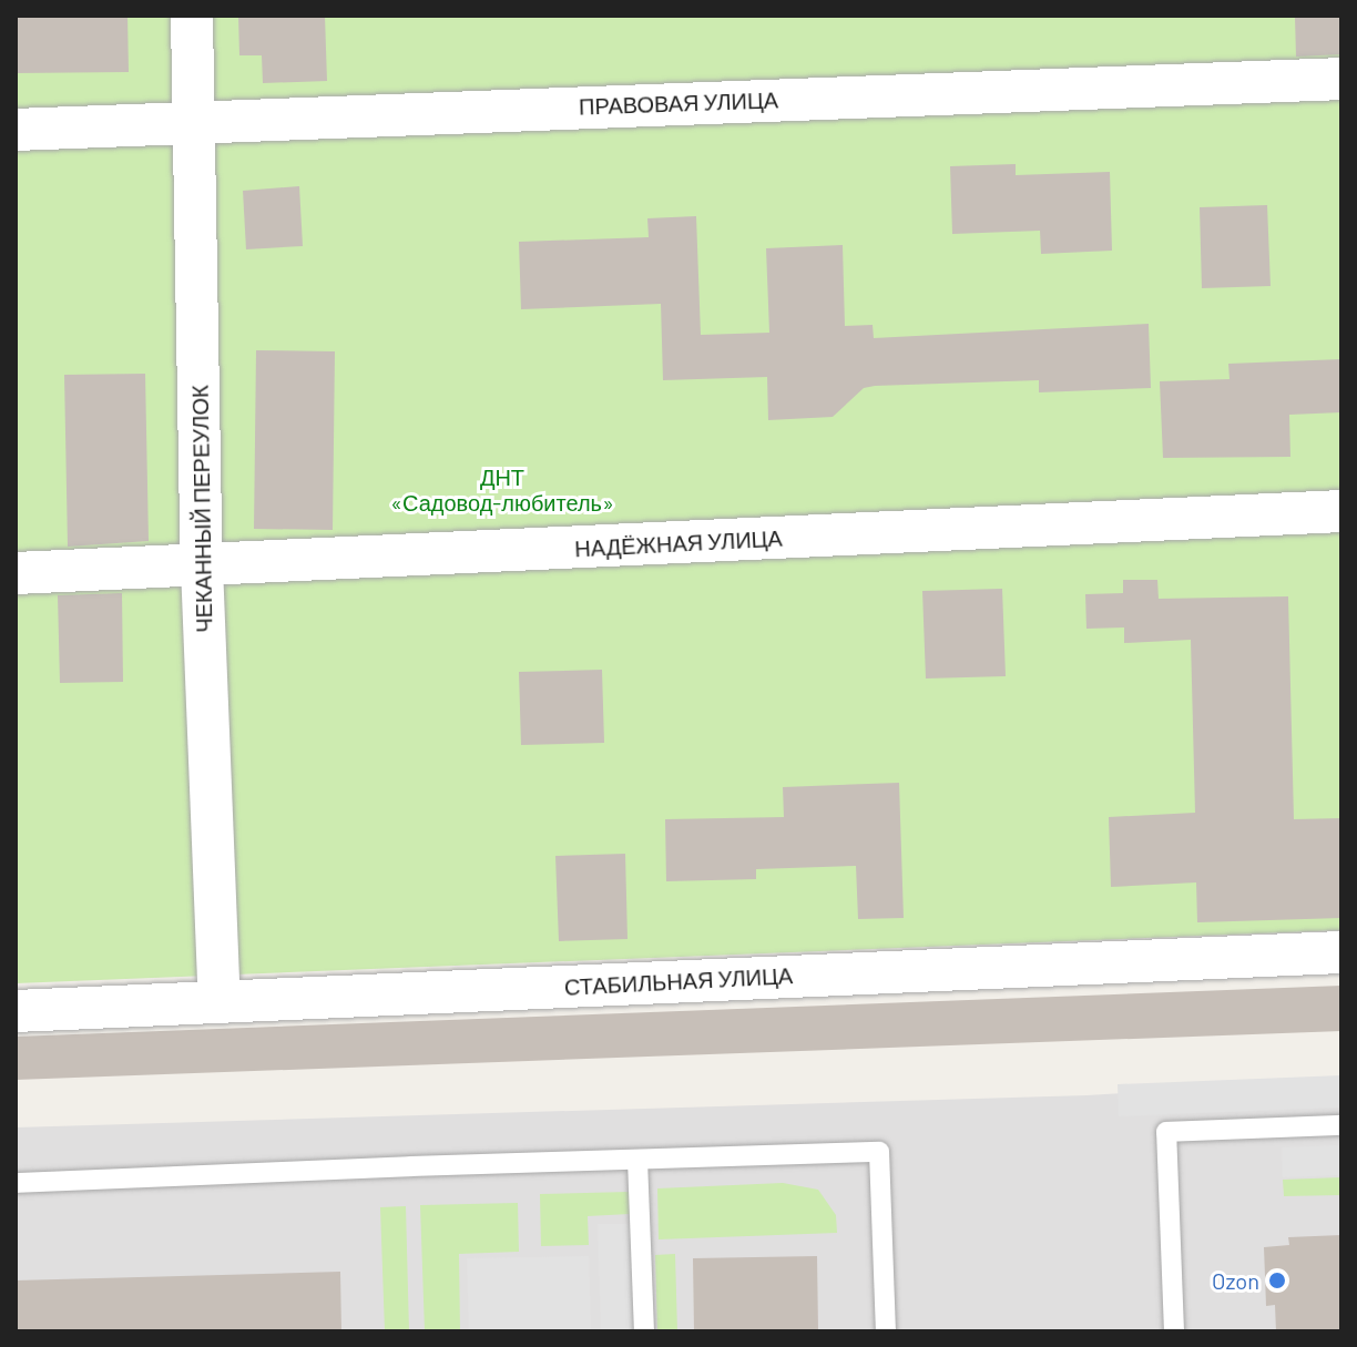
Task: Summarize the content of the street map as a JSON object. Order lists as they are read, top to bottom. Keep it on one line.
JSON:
{"streets":{"street":["ПРАВОВАЯ УЛИЦА","ЧЕКАННЫЙ ПЕРЕУЛОК","НАДЁЖНАЯ УЛИЦА","СТАБИЛЬНАЯ УЛИЦА"]},"crossings":[["ПРАВОВАЯ УЛИЦА","ЧЕКАННЫЙ ПЕРЕУЛОК"],["ЧЕКАННЫЙ ПЕРЕУЛОК","НАДЁЖНАЯ УЛИЦА"],["ЧЕКАННЫЙ ПЕРЕУЛОК","СТАБИЛЬНАЯ УЛИЦА"]],"parks":["ДНТ «Садовод-любитель»"],"places":["Ozon"]}
